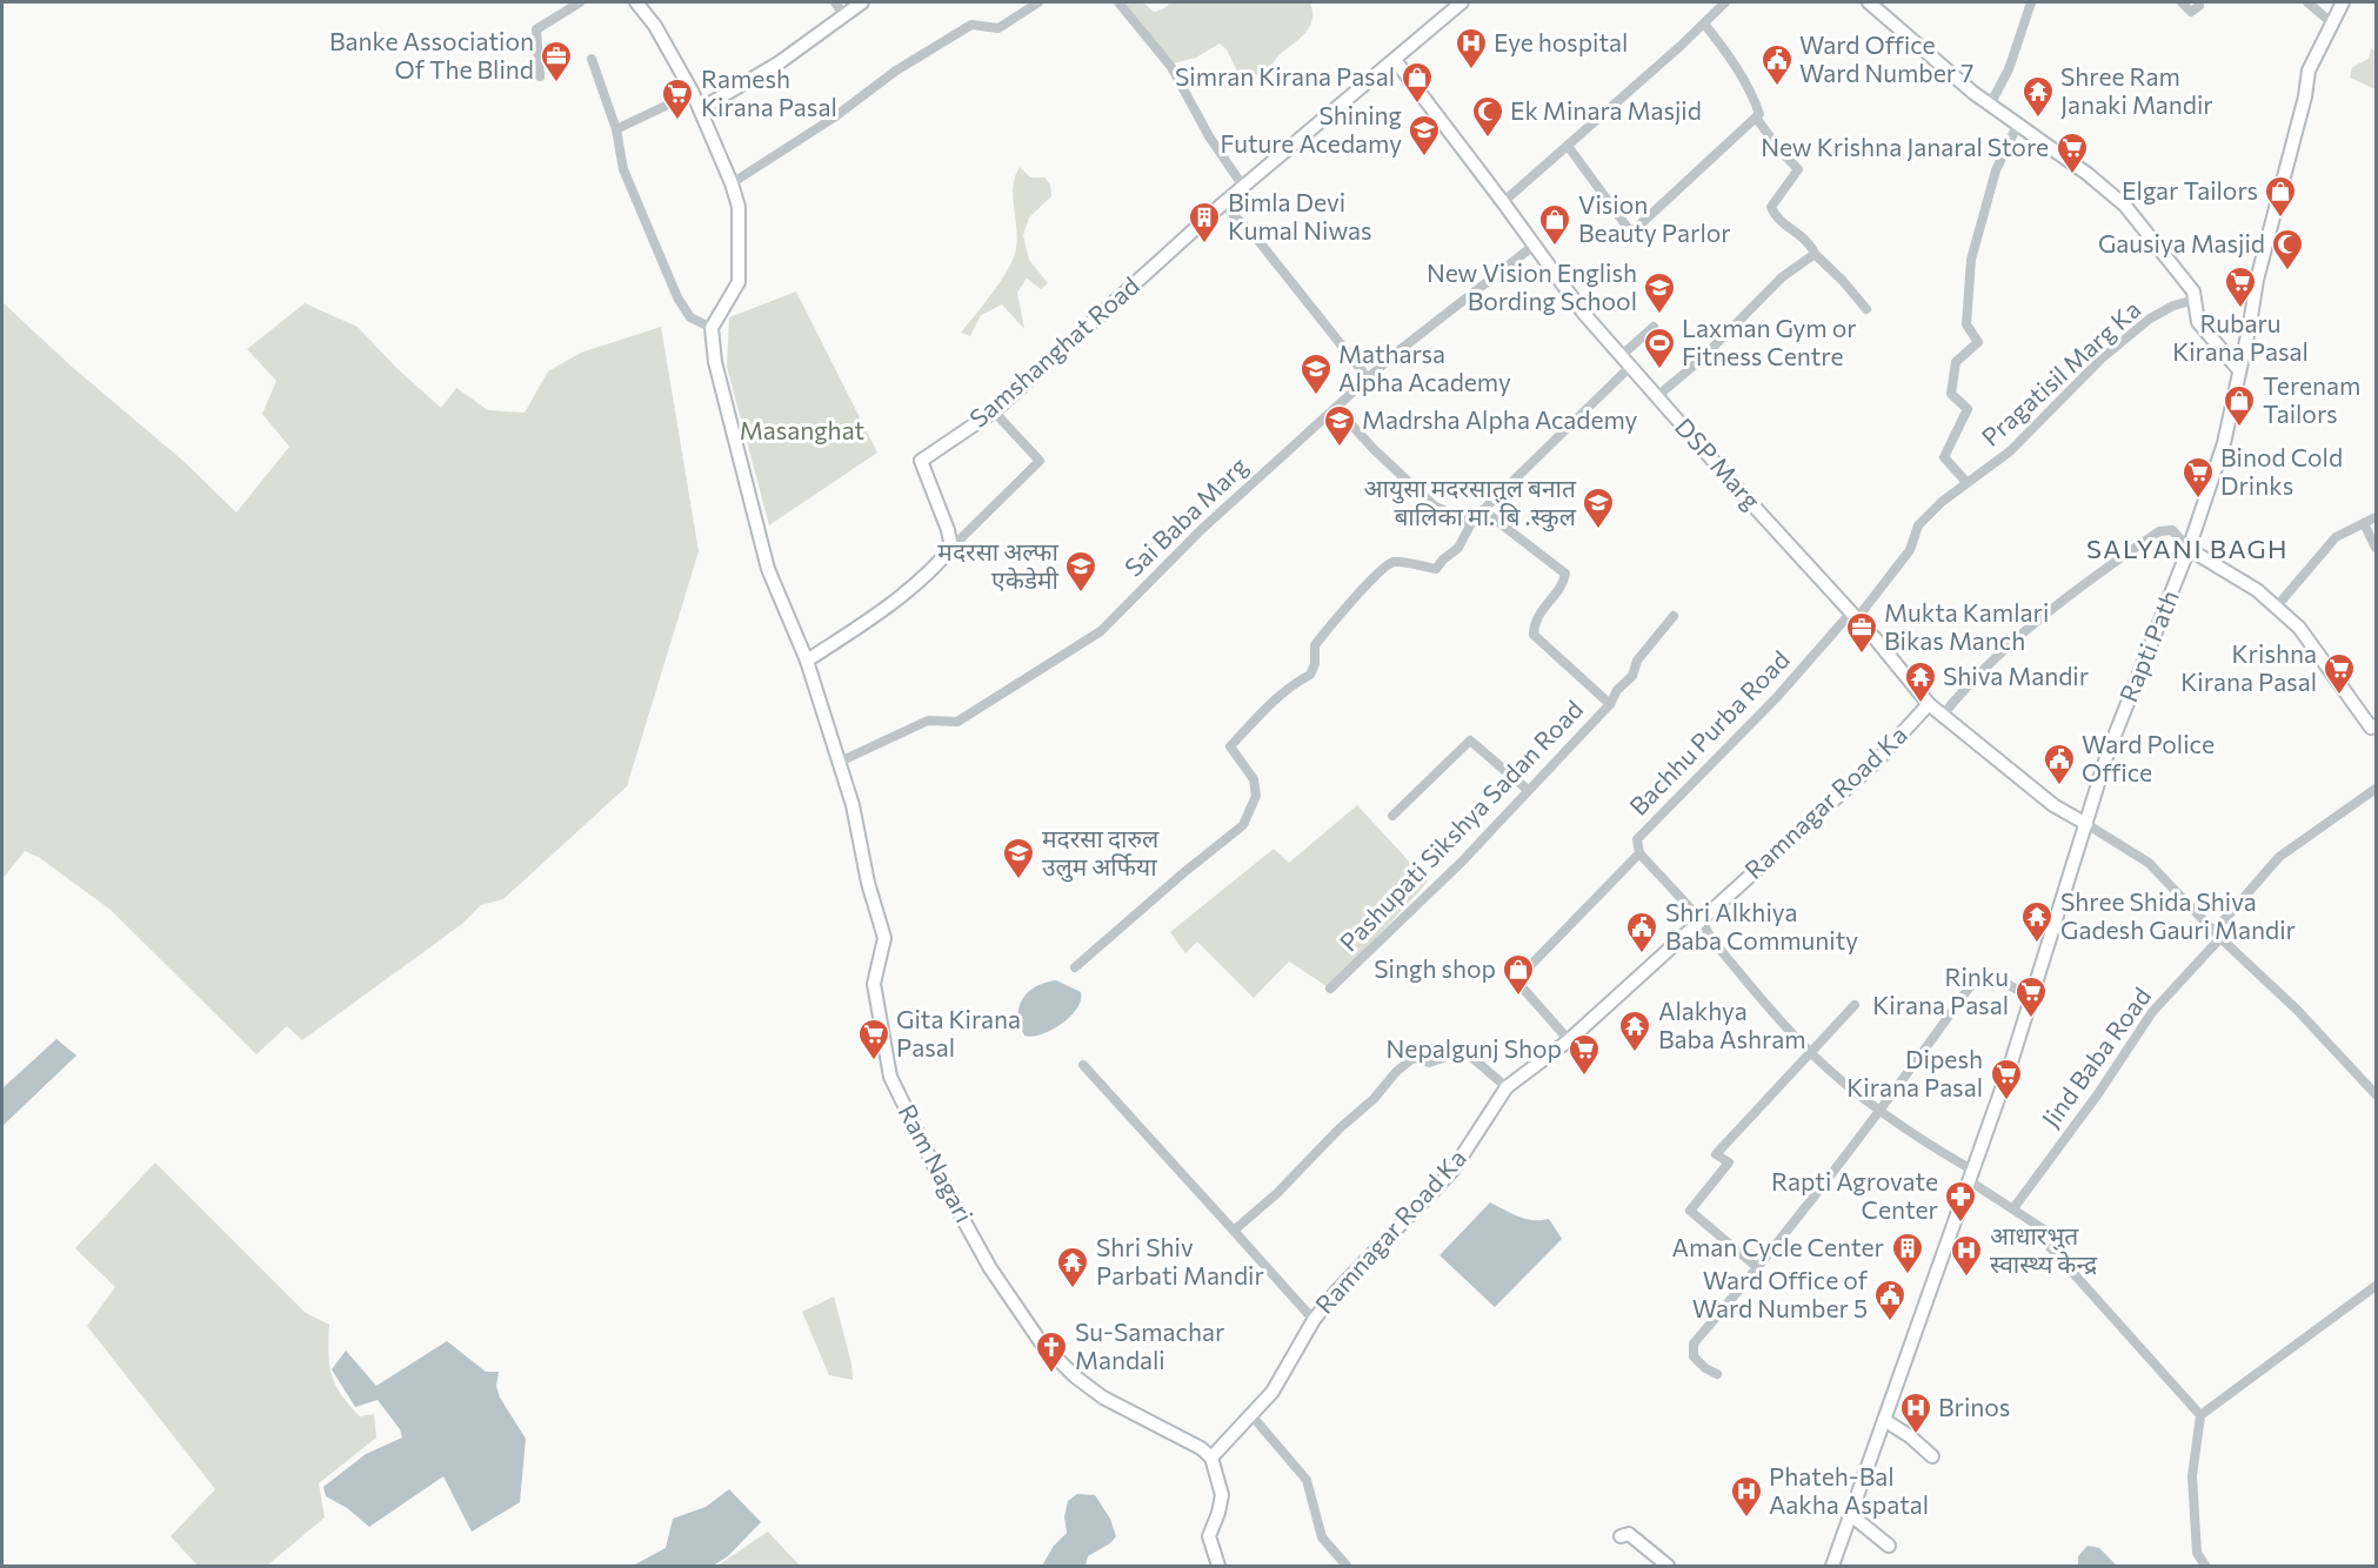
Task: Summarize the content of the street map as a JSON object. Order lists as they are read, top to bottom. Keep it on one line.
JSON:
{"streets":{"main road":["Samshanghat Road","DSP Marg","Rapti Path","Ramnagar Road Ka","Ram Nagari"],"street":["Pragatisil Marg Ka","Sai Baba Marg","Bachhu Purba Road","Pashupati Sikshya Sadan Road","Jind Baba Road"]},"crossings":[["Samshanghat Road","DSP Marg"],["Pragatisil Marg Ka","DSP Marg"],["Pragatisil Marg Ka","Bachhu Purba Road"],["DSP Marg","Sai Baba Marg"],["DSP Marg","Rapti Path"],["DSP Marg","Bachhu Purba Road"],["DSP Marg","Ramnagar Road Ka"],["Sai Baba Marg","Ram Nagari"],["Bachhu Purba Road","Ramnagar Road Ka"],["Ramnagar Road Ka","Ram Nagari"]],"districts":["SALYANI BAGH"],"parks":["Masanghat"],"places":{"hospital":["Eye hospital","आधारभुत स्वास्थ्य केन्द्र","Brinos","Phateh-Bal Aakha Aspatal"],"office":["Banke Association Of The Blind","Mukta Kamlari Bikas Manch"],"public building":["Ward Office Ward Number 7","Ward Police Office","Shri Alkhiya Baba Community","Ward Office of Ward Number 5"],"shop":["Simran Kirana Pasal","Elgar Tailors","Vision Beauty Parlor","Terenam Tailors","Singh shop"],"temple":["Shree Ram Janaki Mandir","Shiva Mandir","Shree Shida Shiva Gadesh Gauri Mandir","Alakhya Baba Ashram","Shri Shiv Parbati Mandir"],"supermarket":["Ramesh Kirana Pasal","New Krishna Janaral Store","Rubaru Kirana Pasal","Binod Cold Drinks","Krishna Kirana Pasal","Rinku Kirana Pasal","Gita Kirana Pasal","Nepalgunj Shop","Dipesh Kirana Pasal"],"mosque":["Ek Minara Masjid","Gausiya Masjid"],"school or university":["Shining Future Acedamy","New Vision English Bording School","Matharsa Alpha Academy","Madrsha Alpha Academy","आयुसा मदरसातुल बनात बालिका मा. बि .स्कुल","मदरसा अल्फा एकेडेमी","मदरसा दारुल उलुम अर्फिया"],"building":["Bimla Devi Kumal Niwas","Aman Cycle Center"],"sports":["Laxman Gym or Fitness Centre"],"pharmacy":["Rapti Agrovate Center"],"church":["Su-Samachar Mandali"]}}
